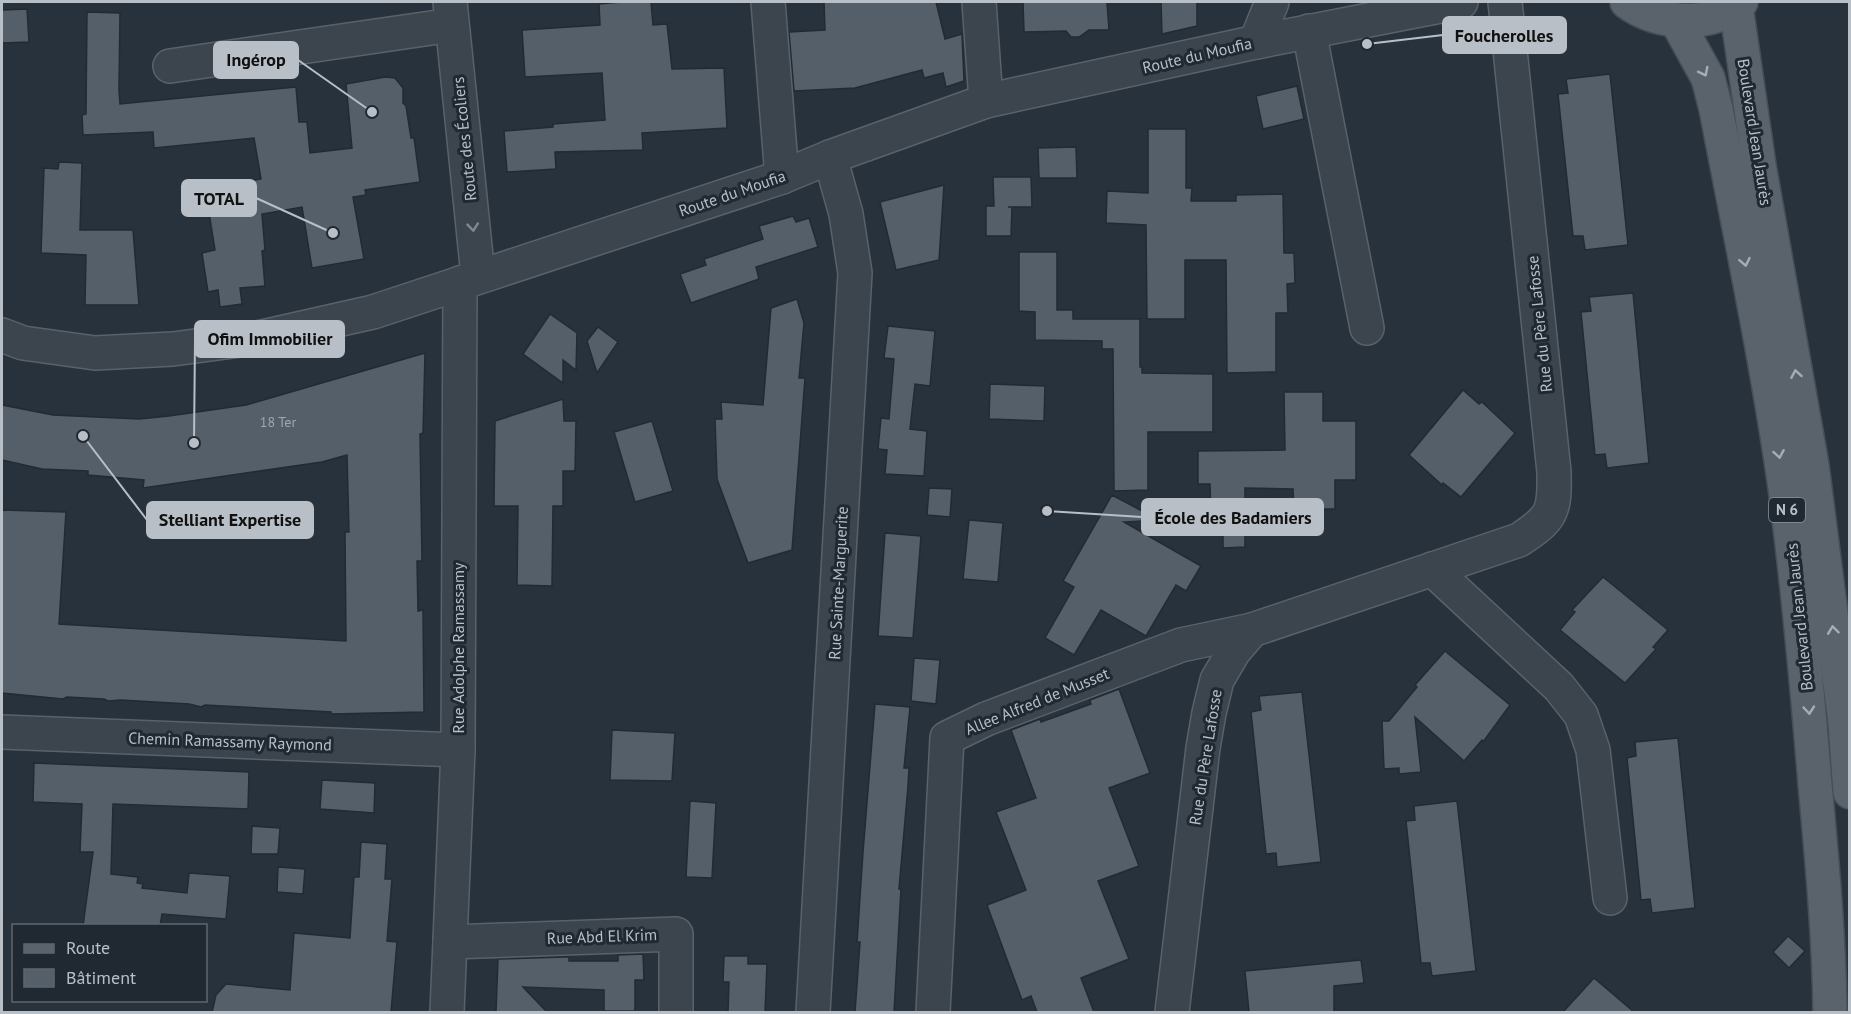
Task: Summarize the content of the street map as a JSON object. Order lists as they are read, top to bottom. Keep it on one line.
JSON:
{"streets":{"main road":["Boulevard Jean Jaurès","N 6"],"street":["Route du Moufia","Route des Écoliers","Rue du Père Lafosse","Rue Sainte-Marguerite","Rue Adolphe Ramassamy","Allee Alfred de Musset","Chemin Ramassamy Raymond","Rue Abd El Krim"]},"crossings":[["Route du Moufia","Route des Écoliers"],["Route du Moufia","Rue Sainte-Marguerite"],["Route du Moufia","Rue Adolphe Ramassamy"],["Route des Écoliers","Rue Adolphe Ramassamy"],["Rue du Père Lafosse","Allee Alfred de Musset"],["Rue Adolphe Ramassamy","Chemin Ramassamy Raymond"],["Rue Adolphe Ramassamy","Rue Abd El Krim"]],"one_way":["Route des Écoliers"],"places":["Foucherolles","Ingérop","TOTAL","Stelliant Expertise","Ofim Immobilier","École des Badamiers"],"house_numbers":["18 Ter"],"legend":["Route","Bâtiment"]}
